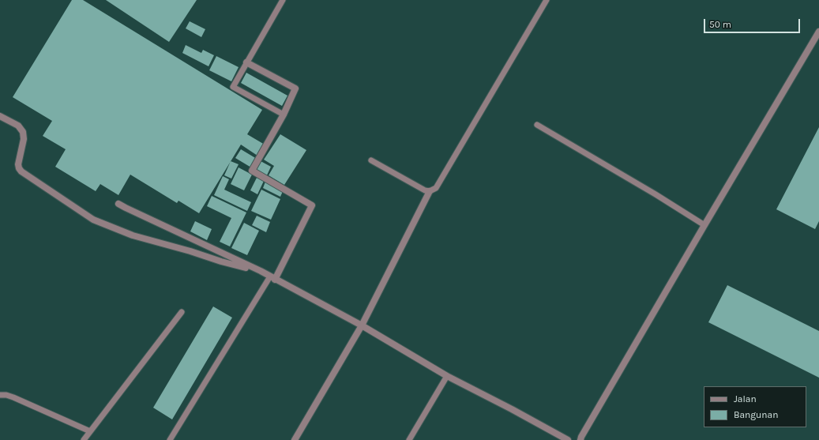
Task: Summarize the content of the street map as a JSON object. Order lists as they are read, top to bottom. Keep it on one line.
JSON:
{"legend":["Jalan","Bangunan"],"scale_bar":"50 m"}
